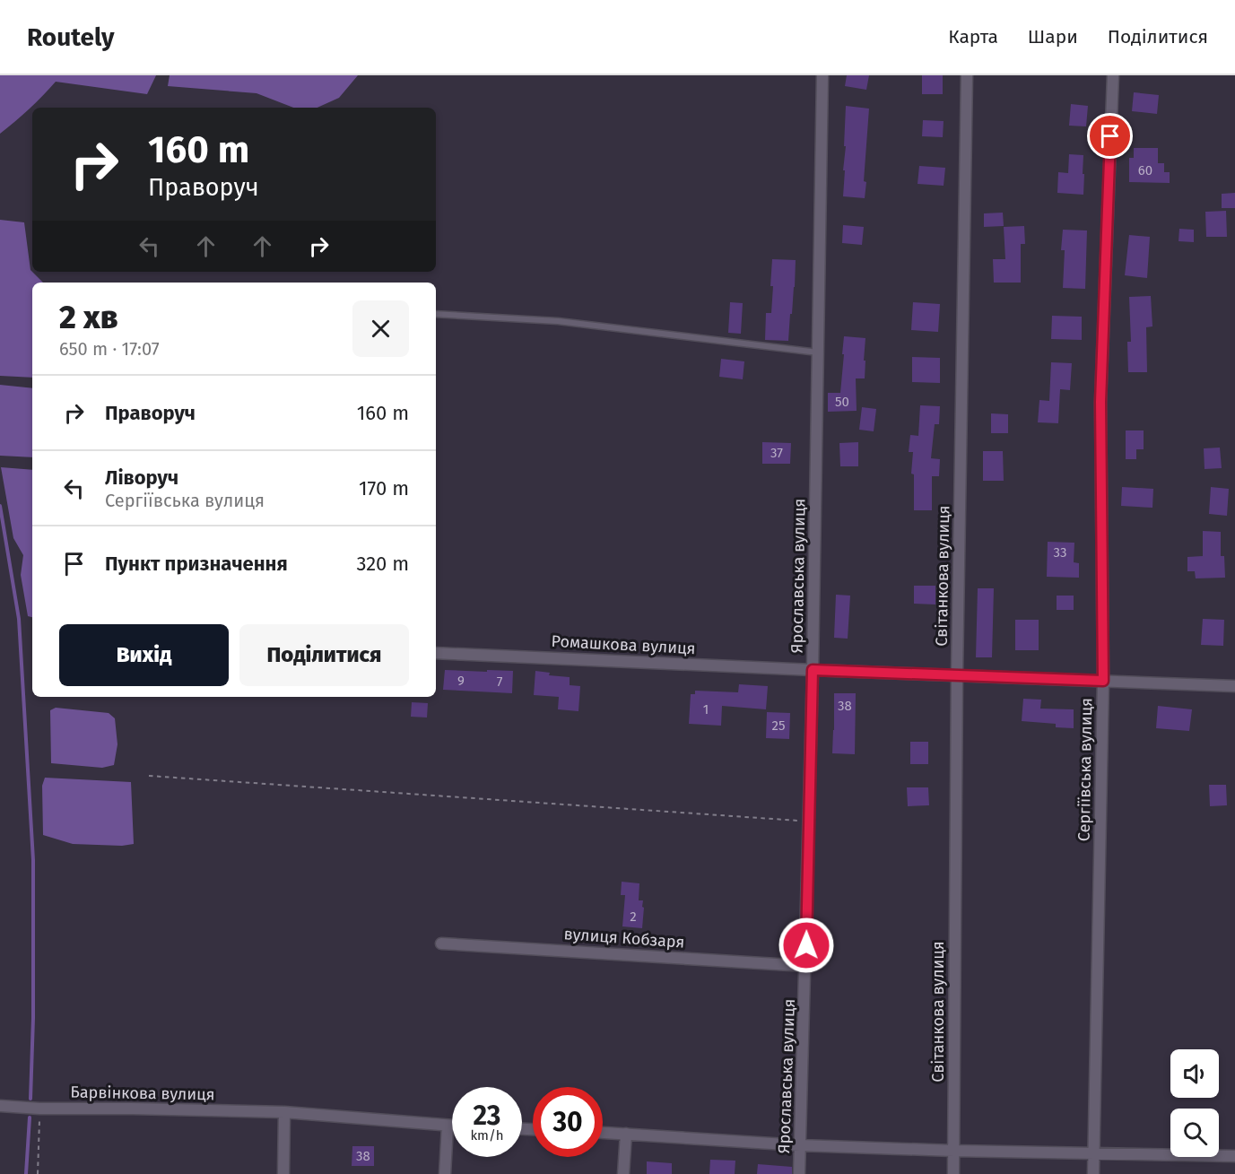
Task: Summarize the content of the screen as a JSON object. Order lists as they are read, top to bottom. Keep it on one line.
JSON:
{"streets":{"street":["Ярославська вулиця","Світанкова вулиця","Ромашкова вулиця","Сергіївська вулиця","вулиця Кобзаря","Барвінкова вулиця"]},"crossings":[["Ярославська вулиця","Ромашкова вулиця"],["Ярославська вулиця","вулиця Кобзаря"],["Світанкова вулиця","Ромашкова вулиця"],["Ромашкова вулиця","Сергіївська вулиця"]],"house_numbers":["60","50","37","33","9","7","38","1","25","2","38"],"page":{"header":"Routely","nav":["Карта","Шари","Поділитися"],"turn":["160 m","Праворуч"],"heading":["2 хв","650 m · 17:07"],"list":[{"name":"Праворуч","value":"160 m"},{"name":"Ліворуч","note":"Сергіївська вулиця","value":"170 m"},{"name":"Пункт призначення","value":"320 m"}],"buttons":["Вихід","Поділитися"],"speed":"23 km/h","limit":"30"}}
